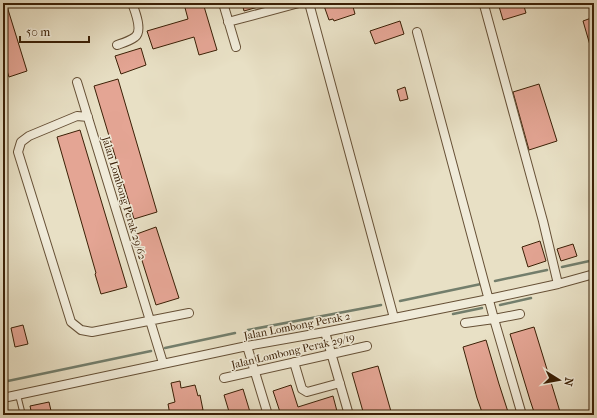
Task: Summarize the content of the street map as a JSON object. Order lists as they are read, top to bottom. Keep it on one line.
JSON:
{"streets":{"street":["Jalan Lombong Perak 29/62","Jalan Lombong Perak 2","Jalan Lombong Perak 29/19"]},"crossings":[["Jalan Lombong Perak 29/62","Jalan Lombong Perak 2"]],"scale_bar":"50 m","north":"right"}
